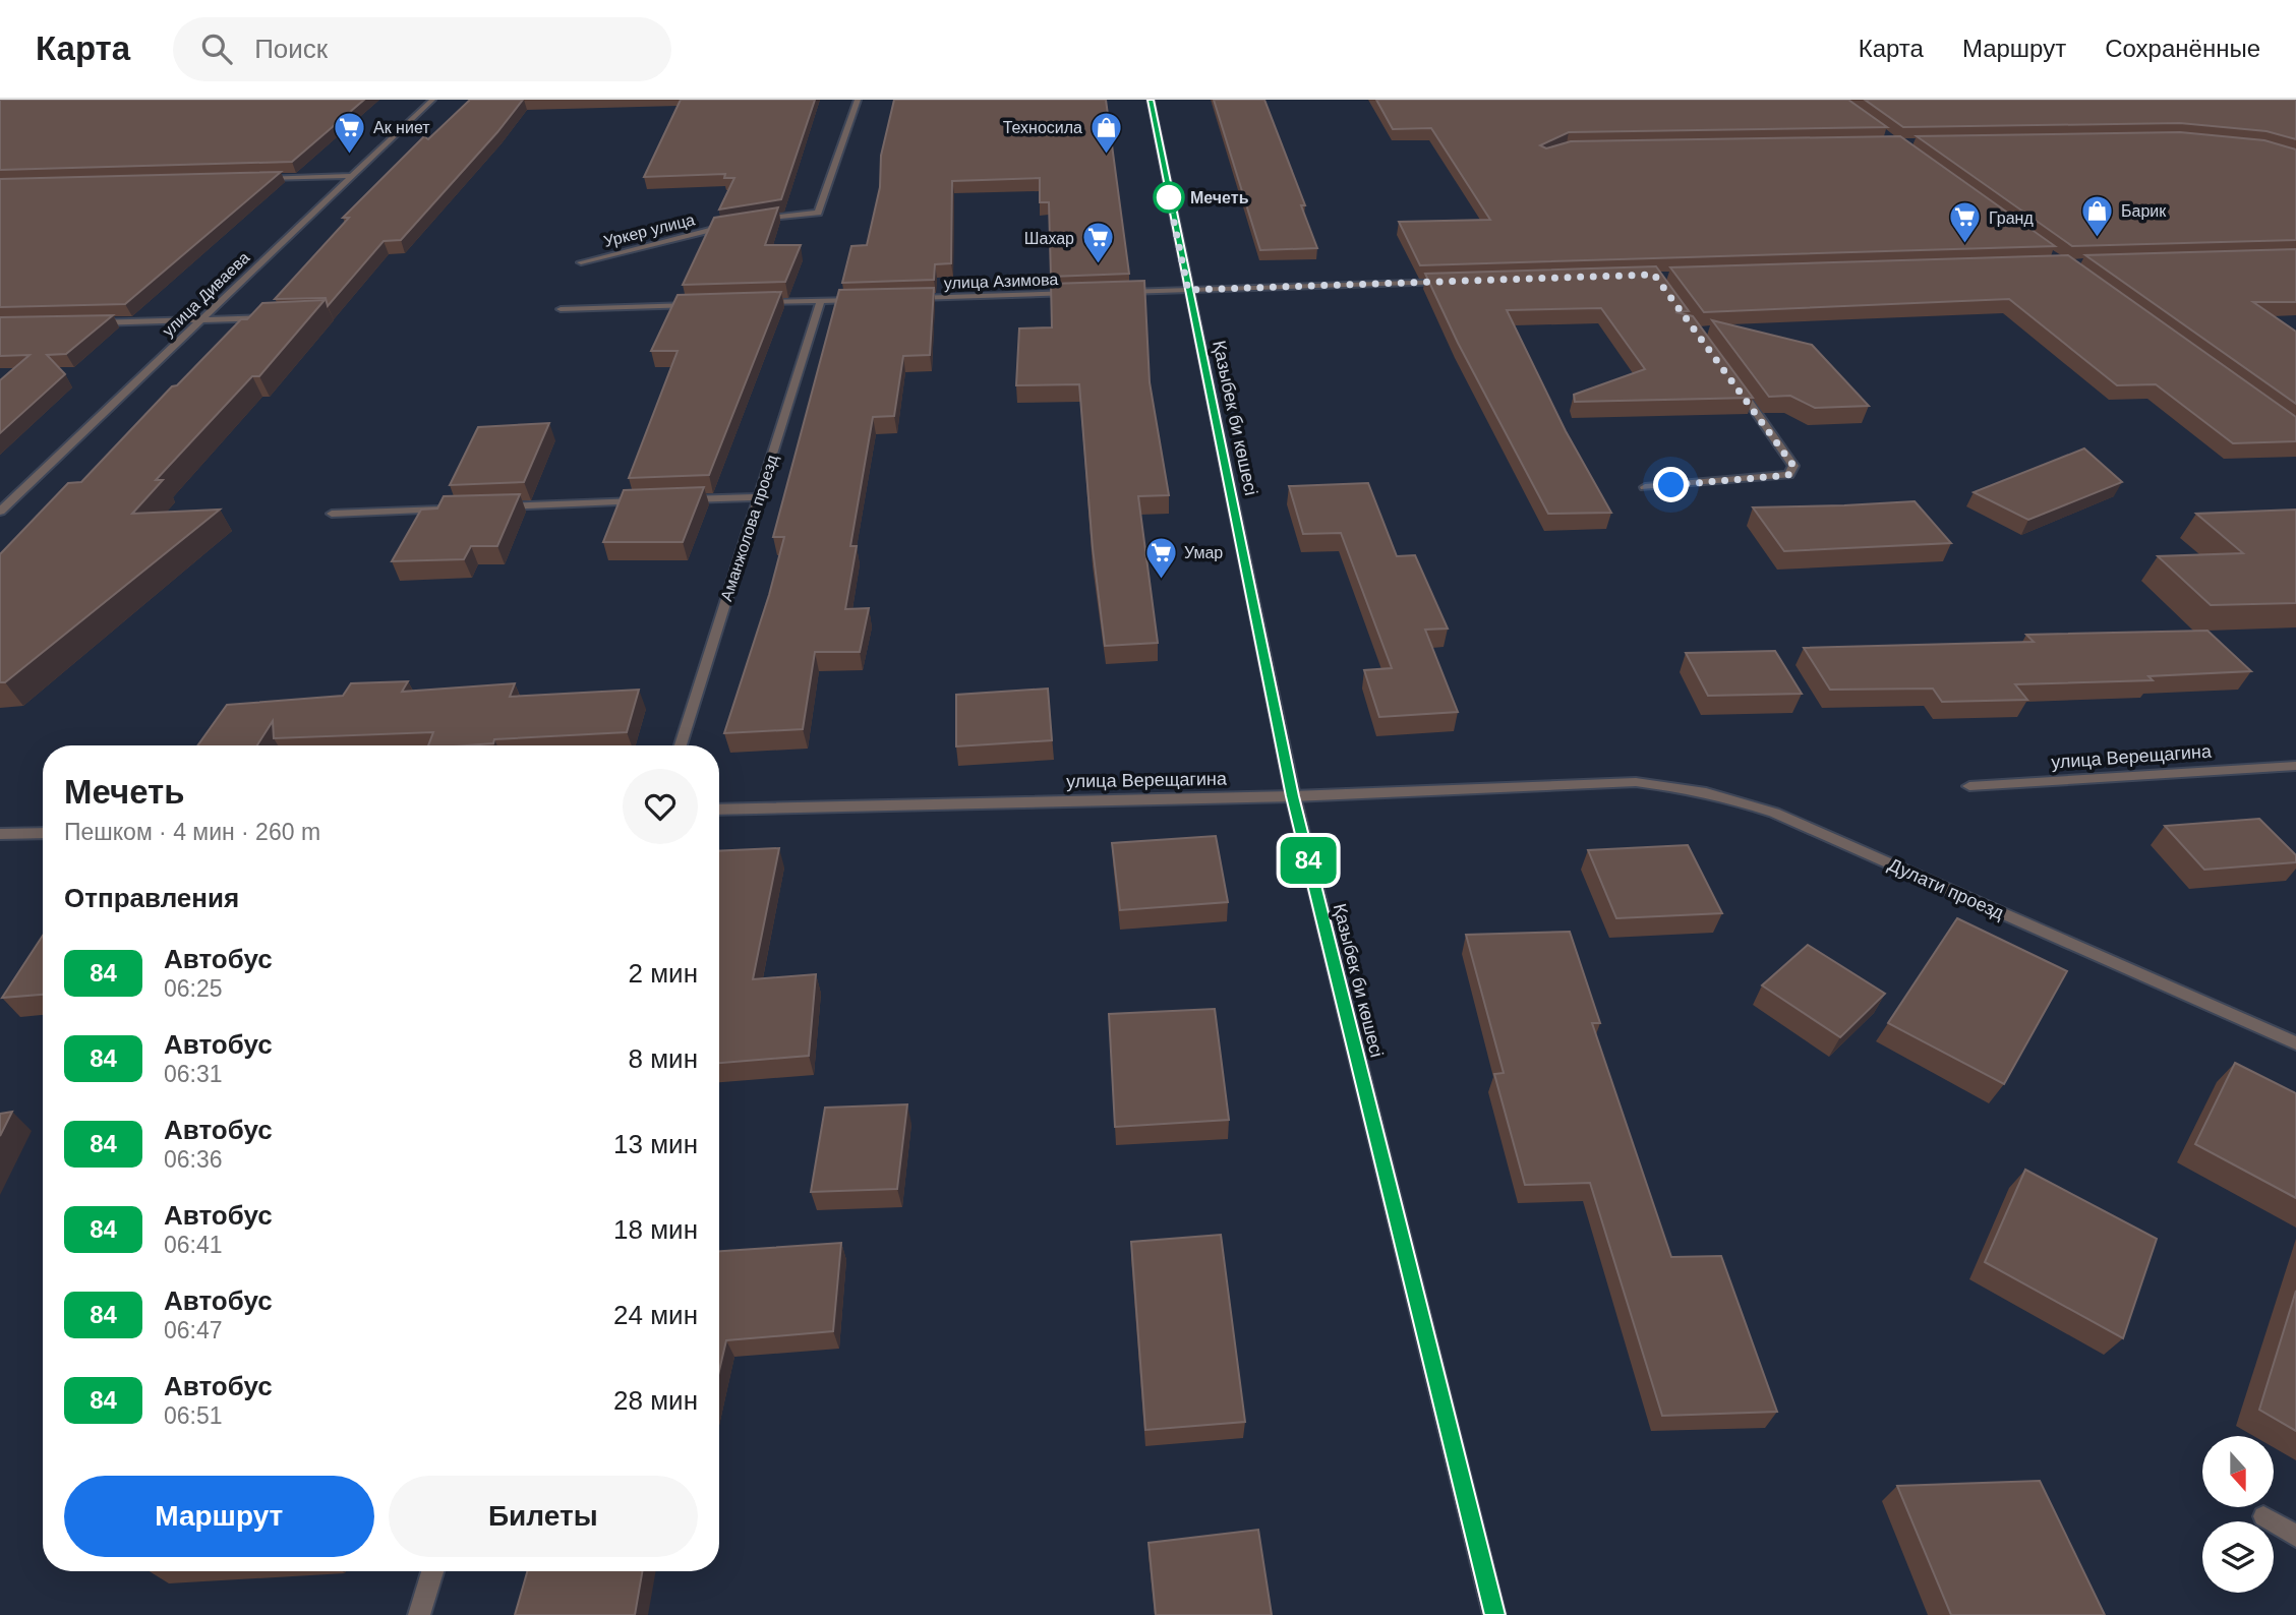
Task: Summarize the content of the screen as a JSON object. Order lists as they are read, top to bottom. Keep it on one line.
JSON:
{"streets":{"main road":["Қазыбек би көшесі"],"street":["Уркер улица","улица Азимова","улица Диваева","Аманжолова проезд","улица Верещагина","Дулати проезд"]},"crossings":[["Қазыбек би көшесі","улица Верещагина"],["улица Верещагина","Дулати проезд"]],"places":{"supermarket":["Ак ниет","Гранд","Шахар","Умар"],"shop":["Техносила","Барик"],"other":["Мечеть"]},"lines":["bus line 84"],"north":"bottom","page":{"header":"Карта","search":"Поиск","nav":["Карта","Маршрут","Сохранённые"],"on_map":"84","heading":[["Мечеть","Пешком · 4 мин · 260 m"],"Отправления"],"list":[{"mark":"84","name":"Автобус","note":"06:25","value":"2 мин"},{"mark":"84","name":"Автобус","note":"06:31","value":"8 мин"},{"mark":"84","name":"Автобус","note":"06:36","value":"13 мин"},{"mark":"84","name":"Автобус","note":"06:41","value":"18 мин"},{"mark":"84","name":"Автобус","note":"06:47","value":"24 мин"},{"mark":"84","name":"Автобус","note":"06:51","value":"28 мин"}],"buttons":["Маршрут","Билеты"]}}
